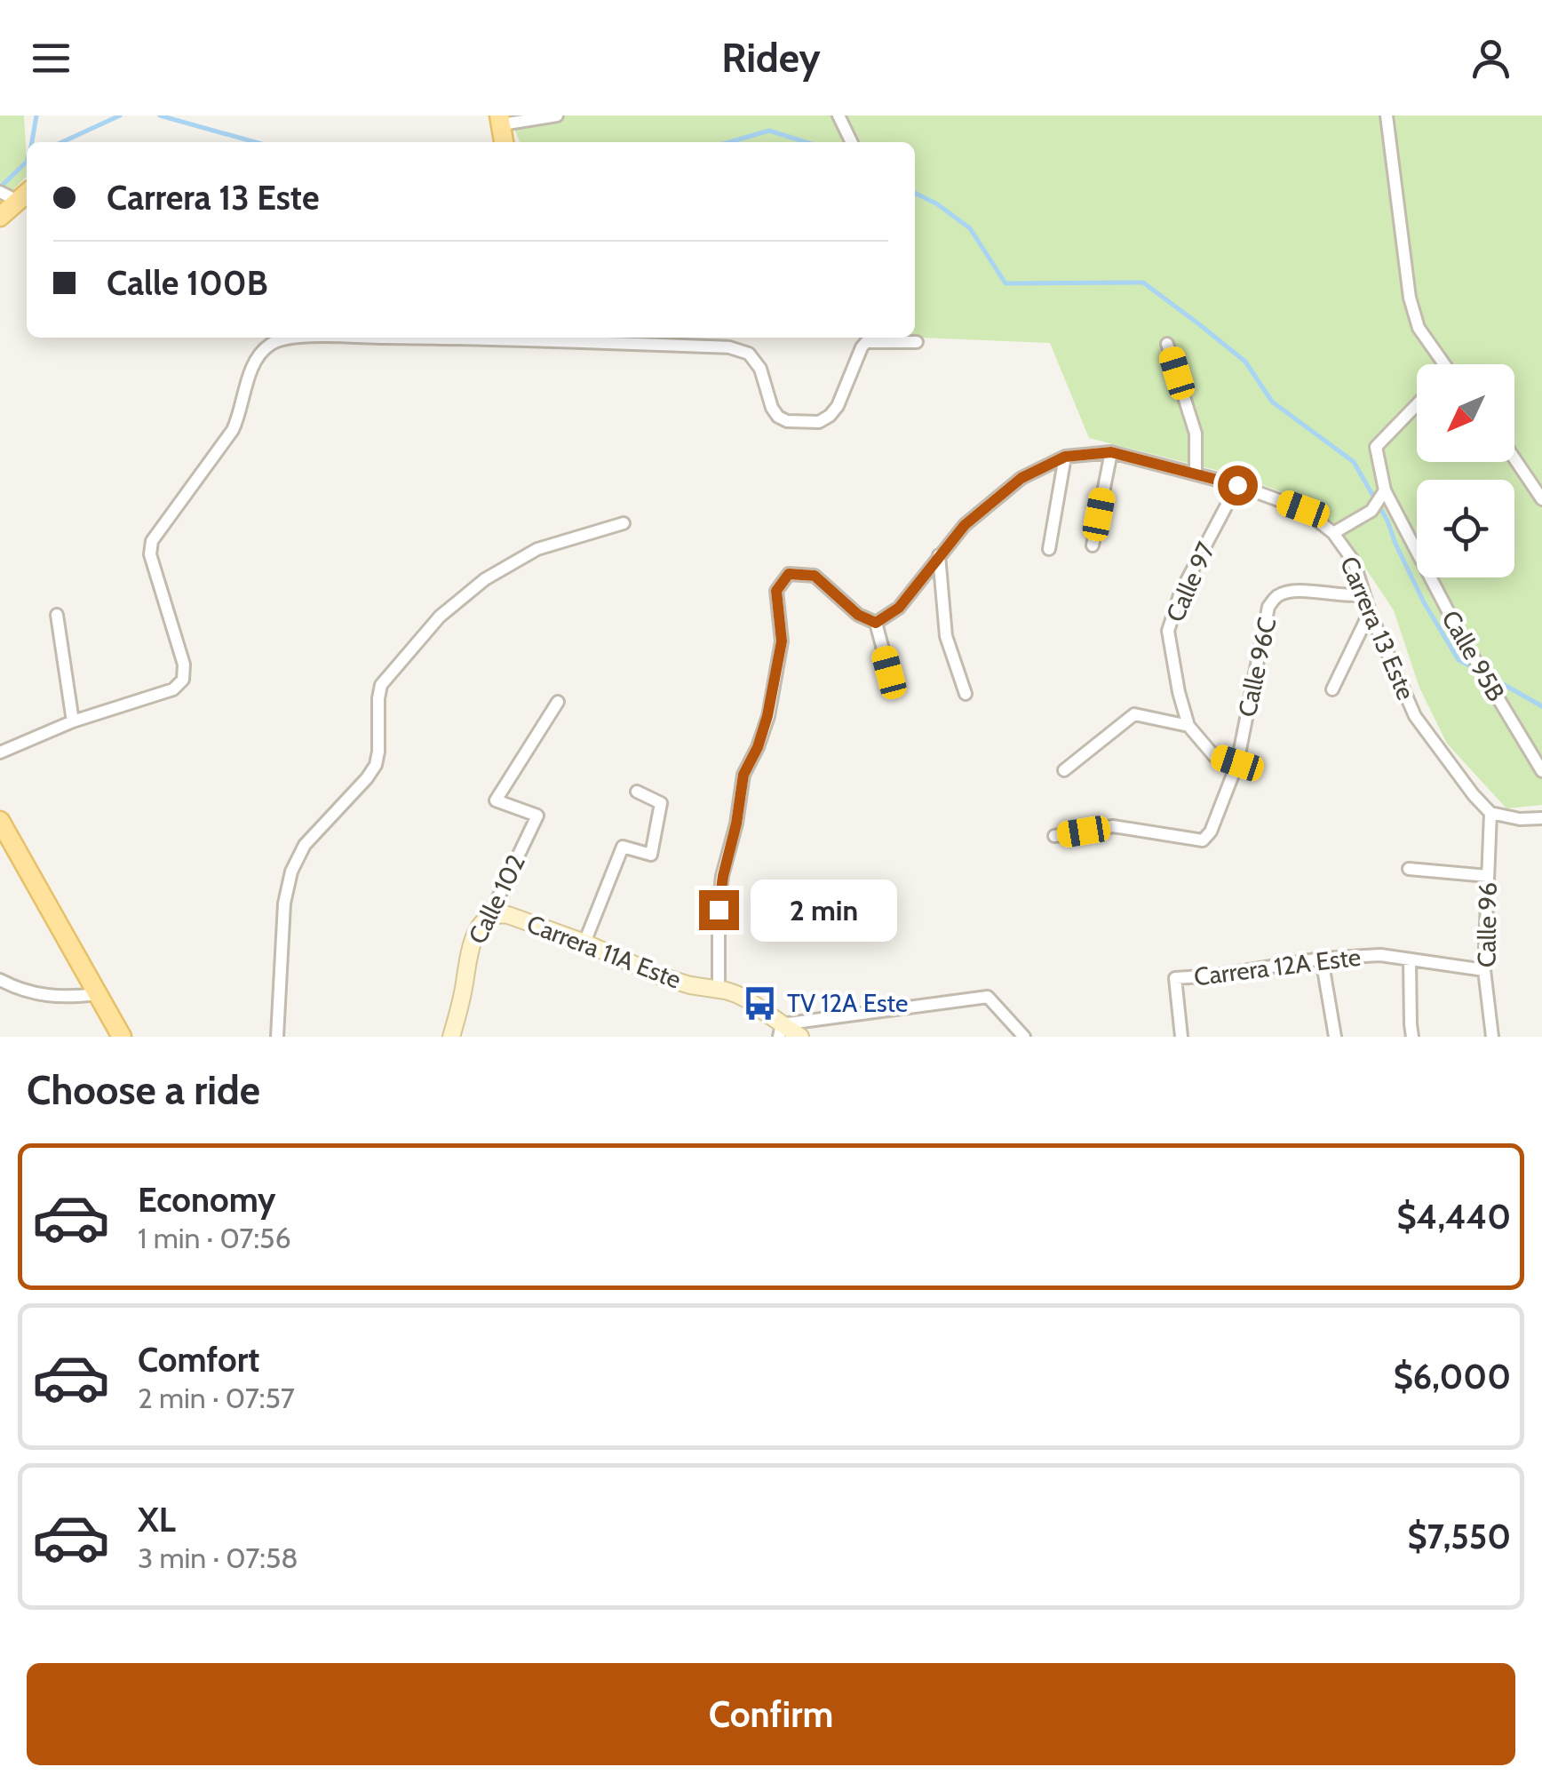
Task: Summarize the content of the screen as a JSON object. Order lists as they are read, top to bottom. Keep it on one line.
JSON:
{"streets":{"street":["Calle 97","Carrera 13 Este","Calle 95B","Calle 96C","Calle 102","Calle 96","Carrera 11A Este","Carrera 12A Este"]},"crossings":[["Calle 97","Carrera 13 Este"],["Calle 97","Calle 96C"],["Carrera 13 Este","Calle 96C"],["Carrera 13 Este","Calle 96"],["Calle 102","Carrera 11A Este"],["Calle 96","Carrera 12A Este"]],"places":{"bus stop":["TV 12A Este"]},"north":"bottom left","page":{"header":"Ridey","banner":["Carrera 13 Este","Calle 100B"],"bubble":"2 min","heading":"Choose a ride","list":[{"name":"Economy","note":"1 min · 07:56","value":"$4,440"},{"name":"Comfort","note":"2 min · 07:57","value":"$6,000"},{"name":"XL","note":"3 min · 07:58","value":"$7,550"}],"buttons":"Confirm"}}
